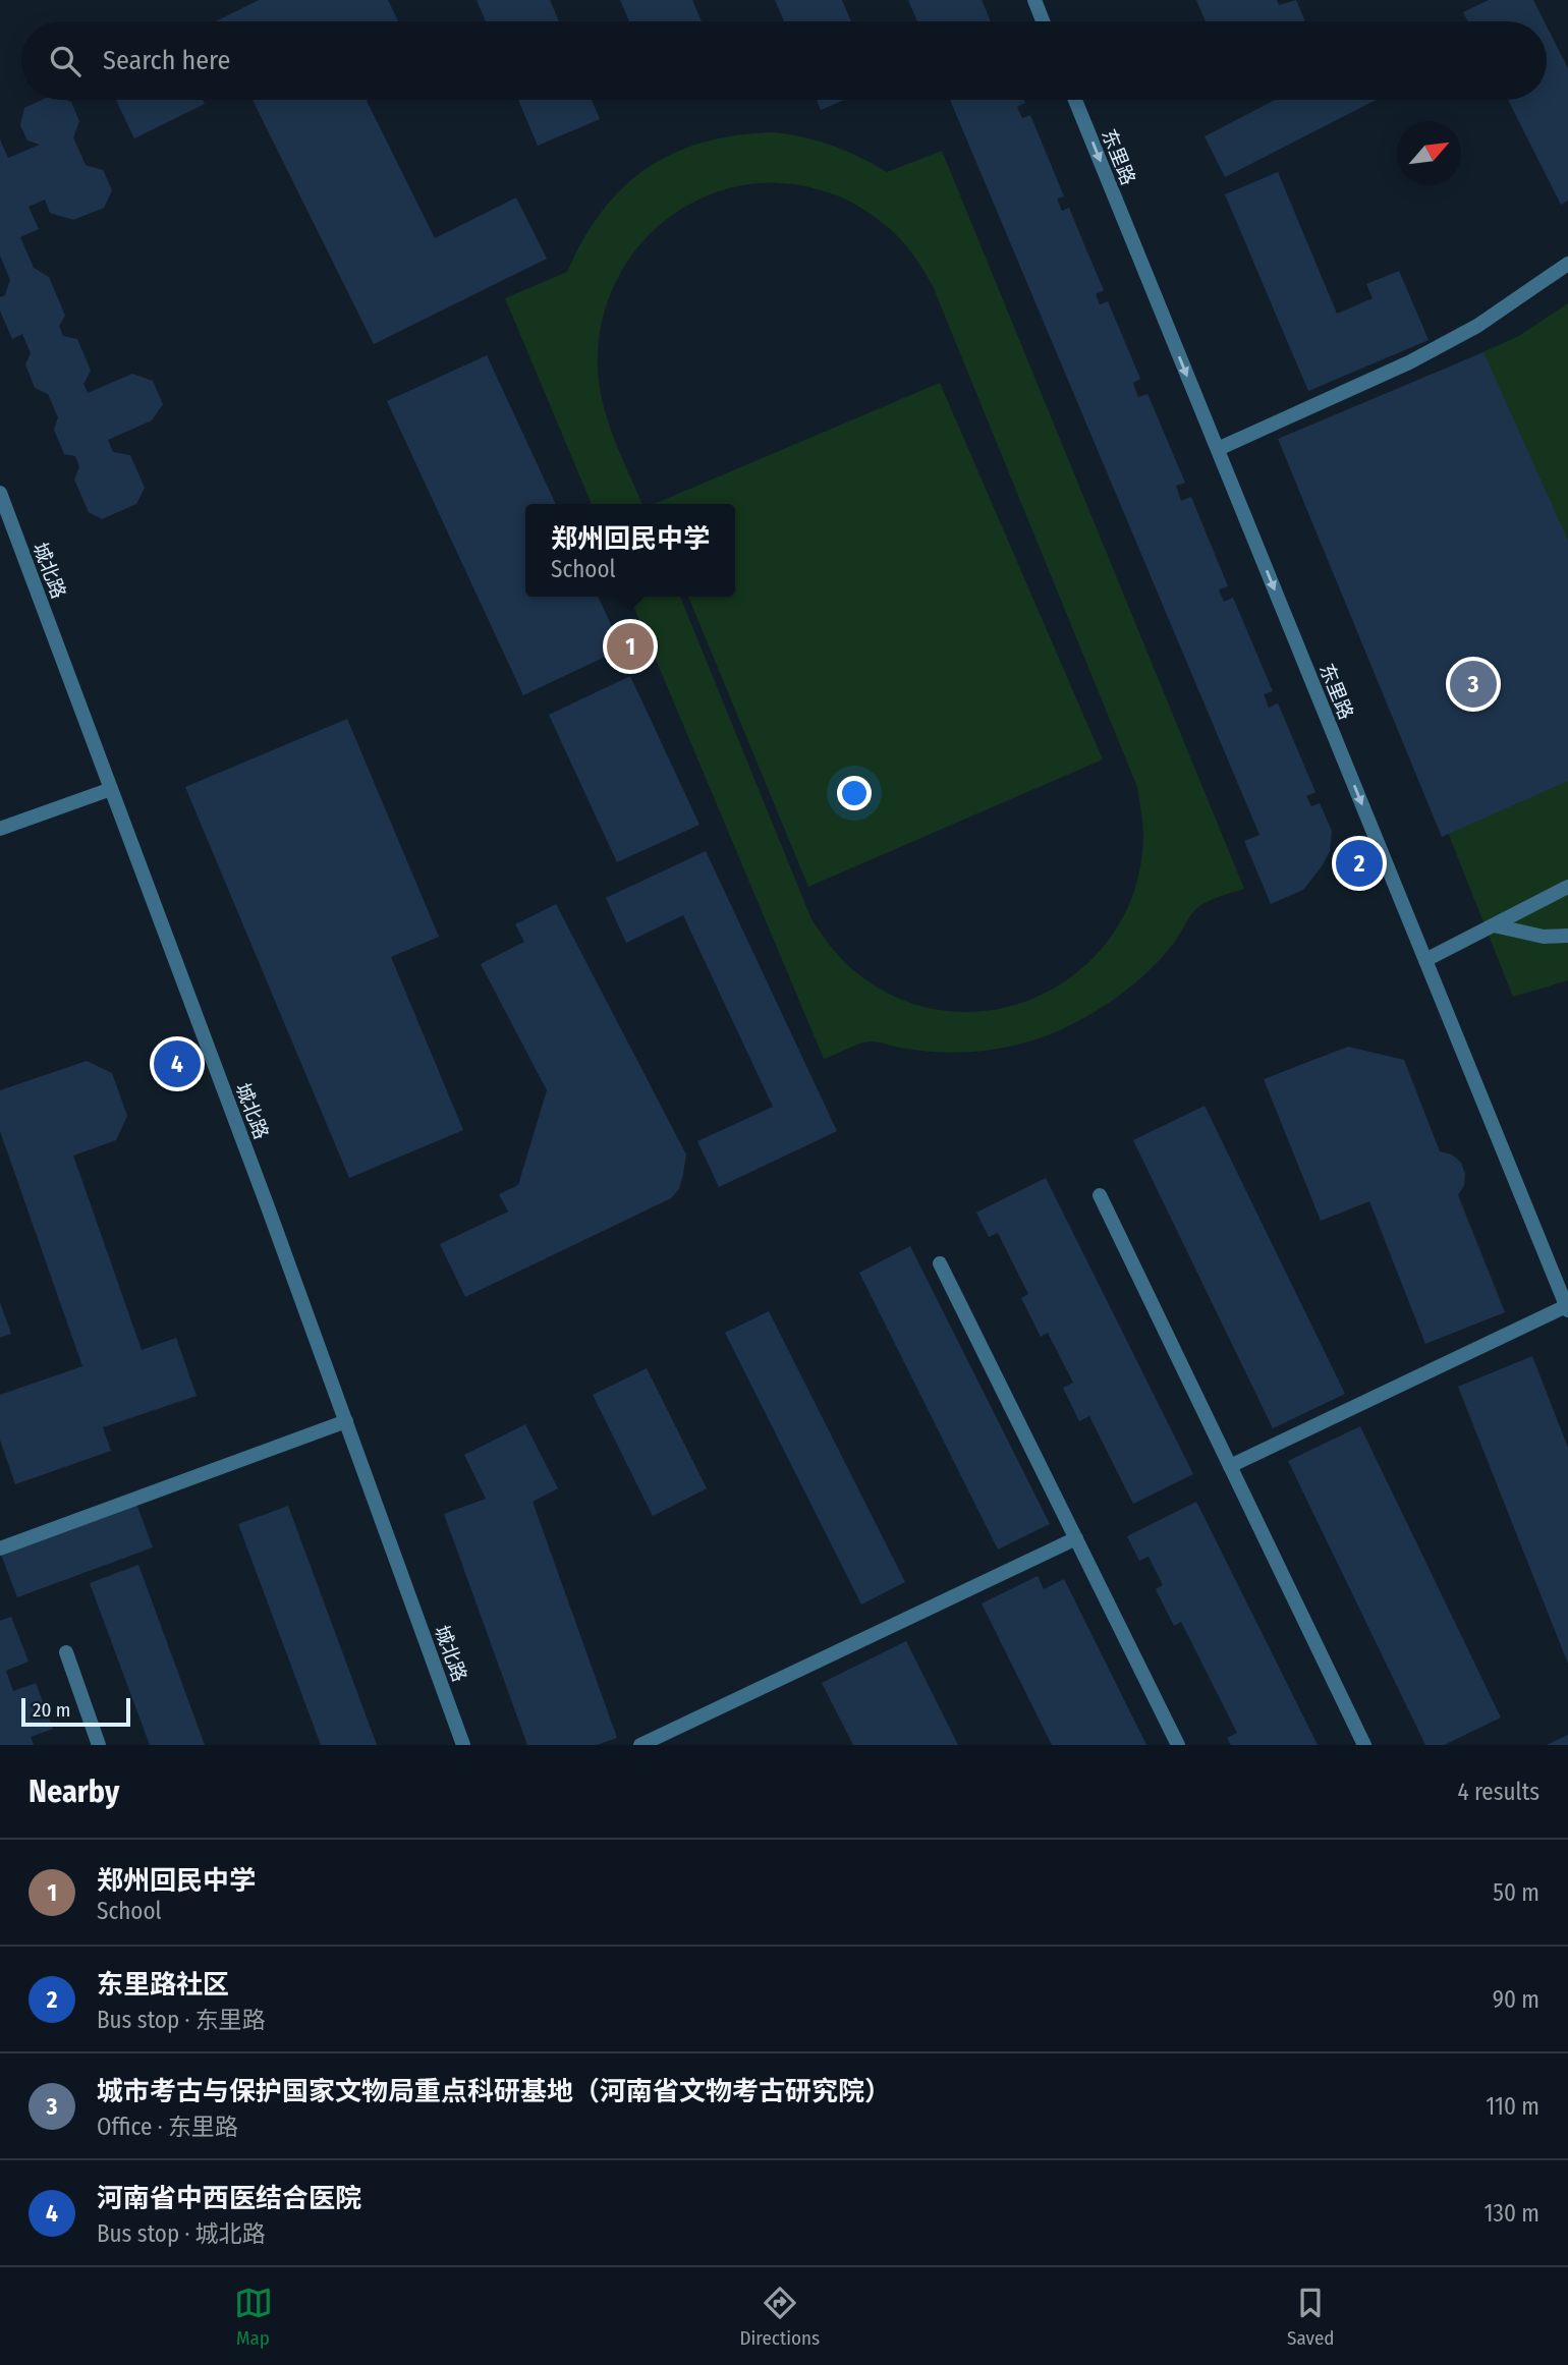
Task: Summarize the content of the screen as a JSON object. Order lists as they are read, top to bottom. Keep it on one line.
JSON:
{"streets":{"street":["东里路","城北路"]},"one_way":["东里路"],"scale_bar":"20 m","north":"top right","page":{"search":"Search here","popup":["郑州回民中学","School"],"pins":["1","3","2","4"],"scale":"20 m","heading":["Nearby","4 results"],"list":[{"mark":"1","name":"郑州回民中学","note":"School","value":"50 m"},{"mark":"2","name":"东里路社区","note":"Bus stop · 东里路","value":"90 m"},{"mark":"3","name":"城市考古与保护国家文物局重点科研基地（河南省文物考古研究院）","note":"Office · 东里路","value":"110 m"},{"mark":"4","name":"河南省中西医结合医院","note":"Bus stop · 城北路","value":"130 m"}],"nav":["Map","Directions","Saved"]}}
